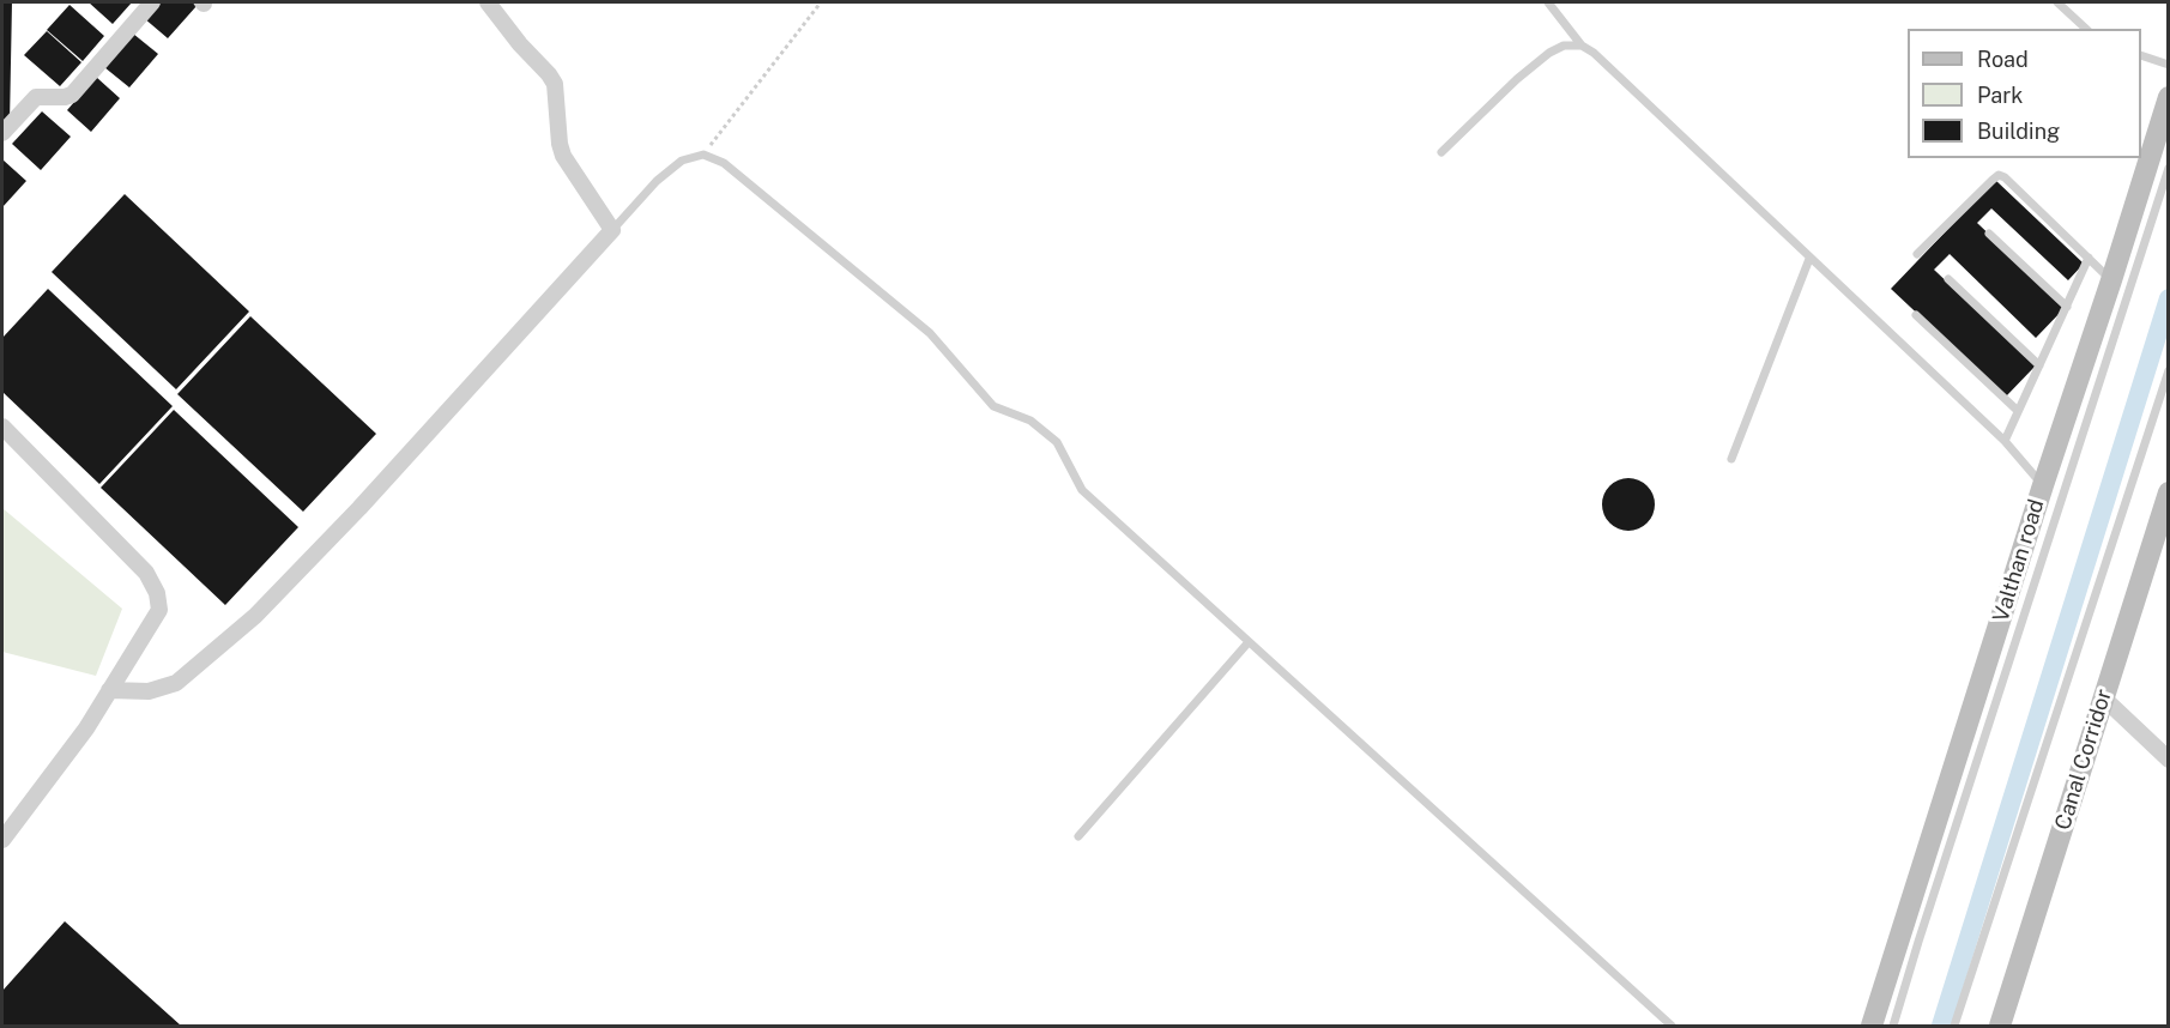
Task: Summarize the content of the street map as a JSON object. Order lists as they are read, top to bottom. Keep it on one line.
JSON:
{"streets":{"main road":["Valthan road","Canal Corridor"]},"legend":["Road","Park","Building"]}
